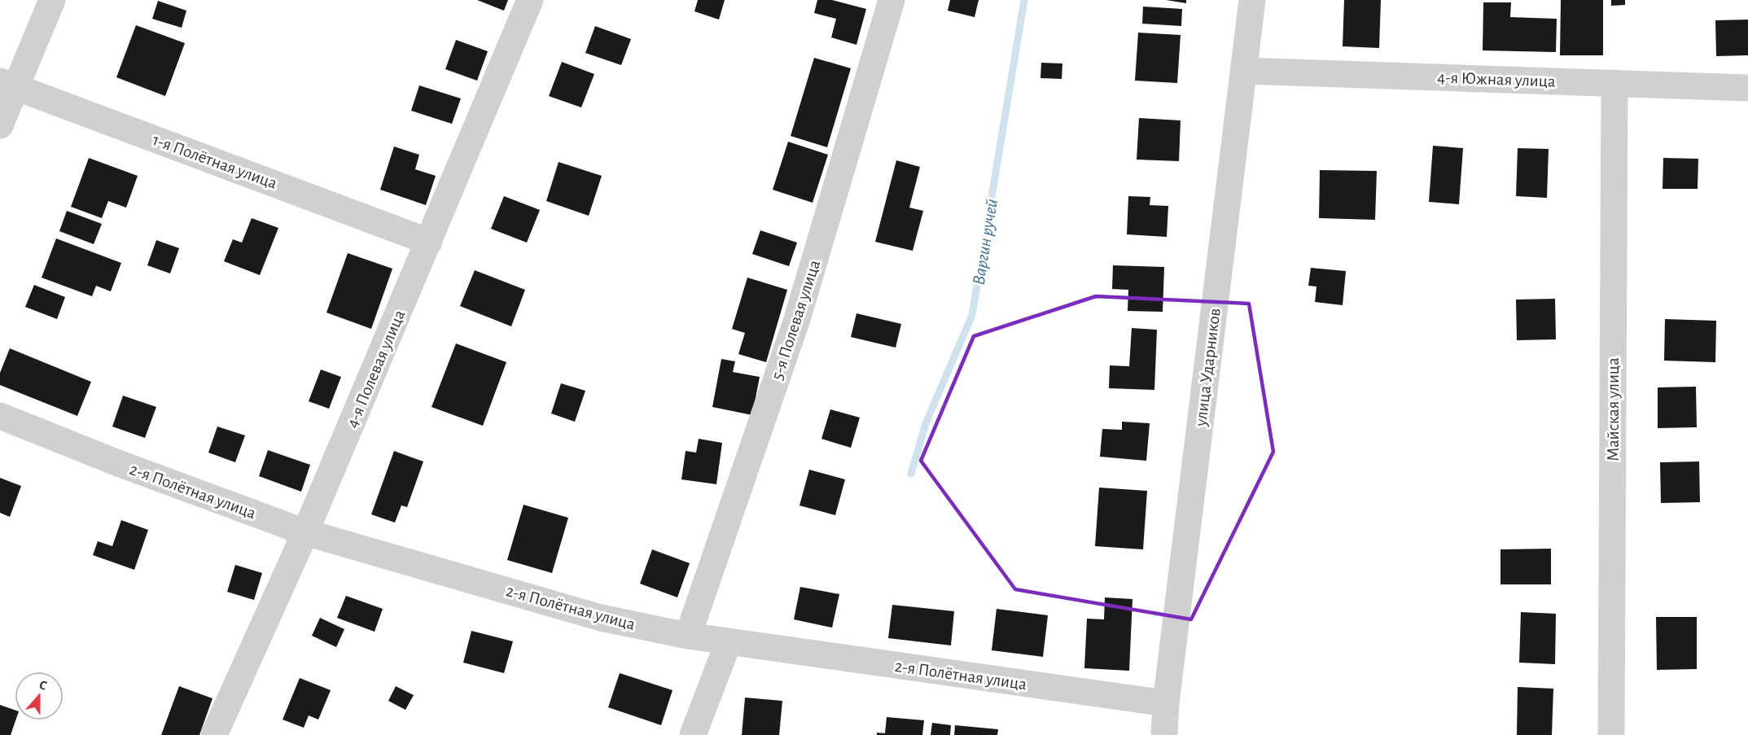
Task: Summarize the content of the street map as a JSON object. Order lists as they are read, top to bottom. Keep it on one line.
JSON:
{"streets":{"street":["4-я Южная улица","1-я Полётная улица","5-я Полевая улица","улица Ударников","4-я Полевая улица","Майская улица","2-я Полётная улица"]},"crossings":[["4-я Южная улица","улица Ударников"],["4-я Южная улица","Майская улица"],["1-я Полётная улица","4-я Полевая улица"],["5-я Полевая улица","2-я Полётная улица"],["улица Ударников","2-я Полётная улица"],["4-я Полевая улица","2-я Полётная улица"]],"water":["Варгин ручей"],"north":"top"}
